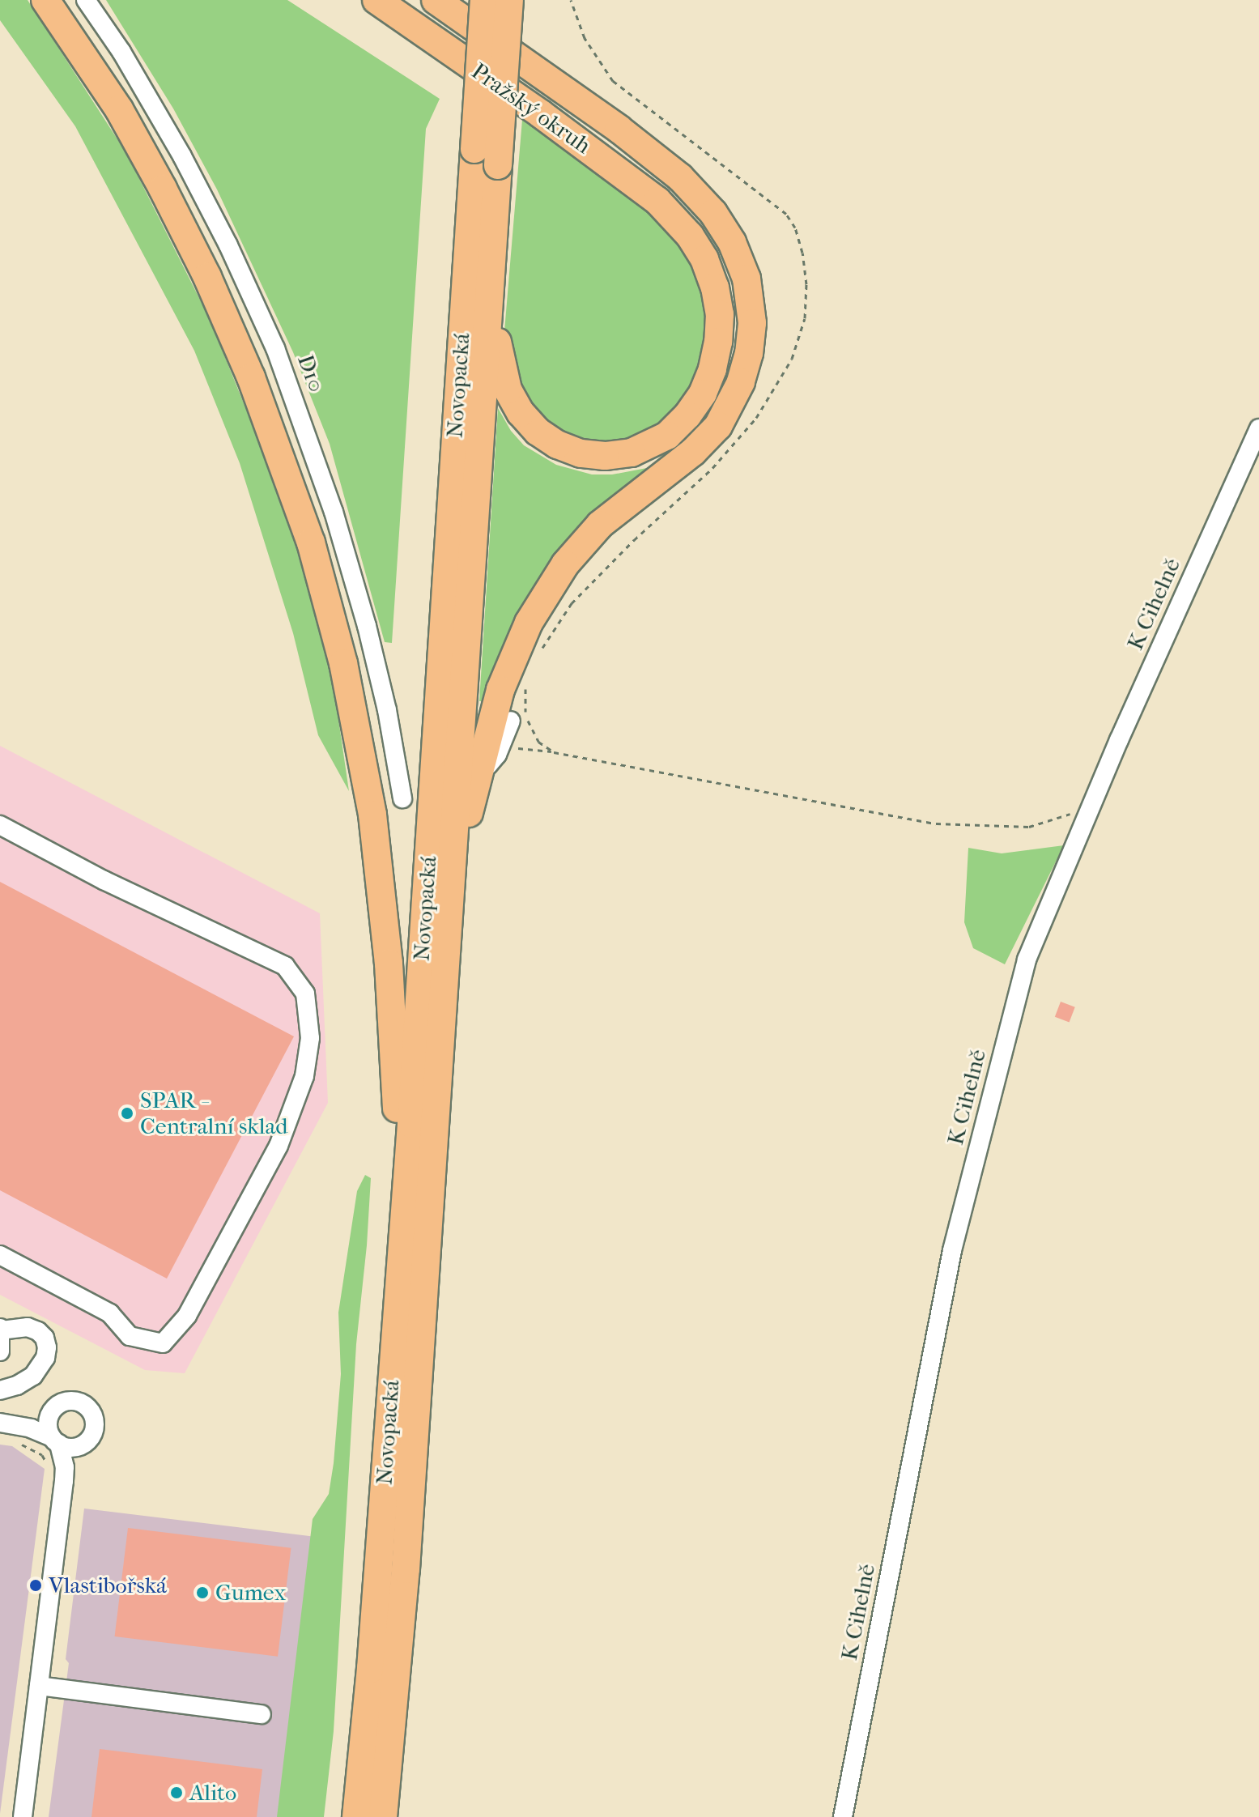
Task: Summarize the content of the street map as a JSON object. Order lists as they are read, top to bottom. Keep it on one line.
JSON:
{"streets":{"highway":["Pražský okruh","Novopacká"],"street":["D10","K Cihelně"]},"crossings":[["Pražský okruh","Novopacká"]],"places":["SPAR - Centralní sklad","Vlastibořská","Gumex","Alito"]}
